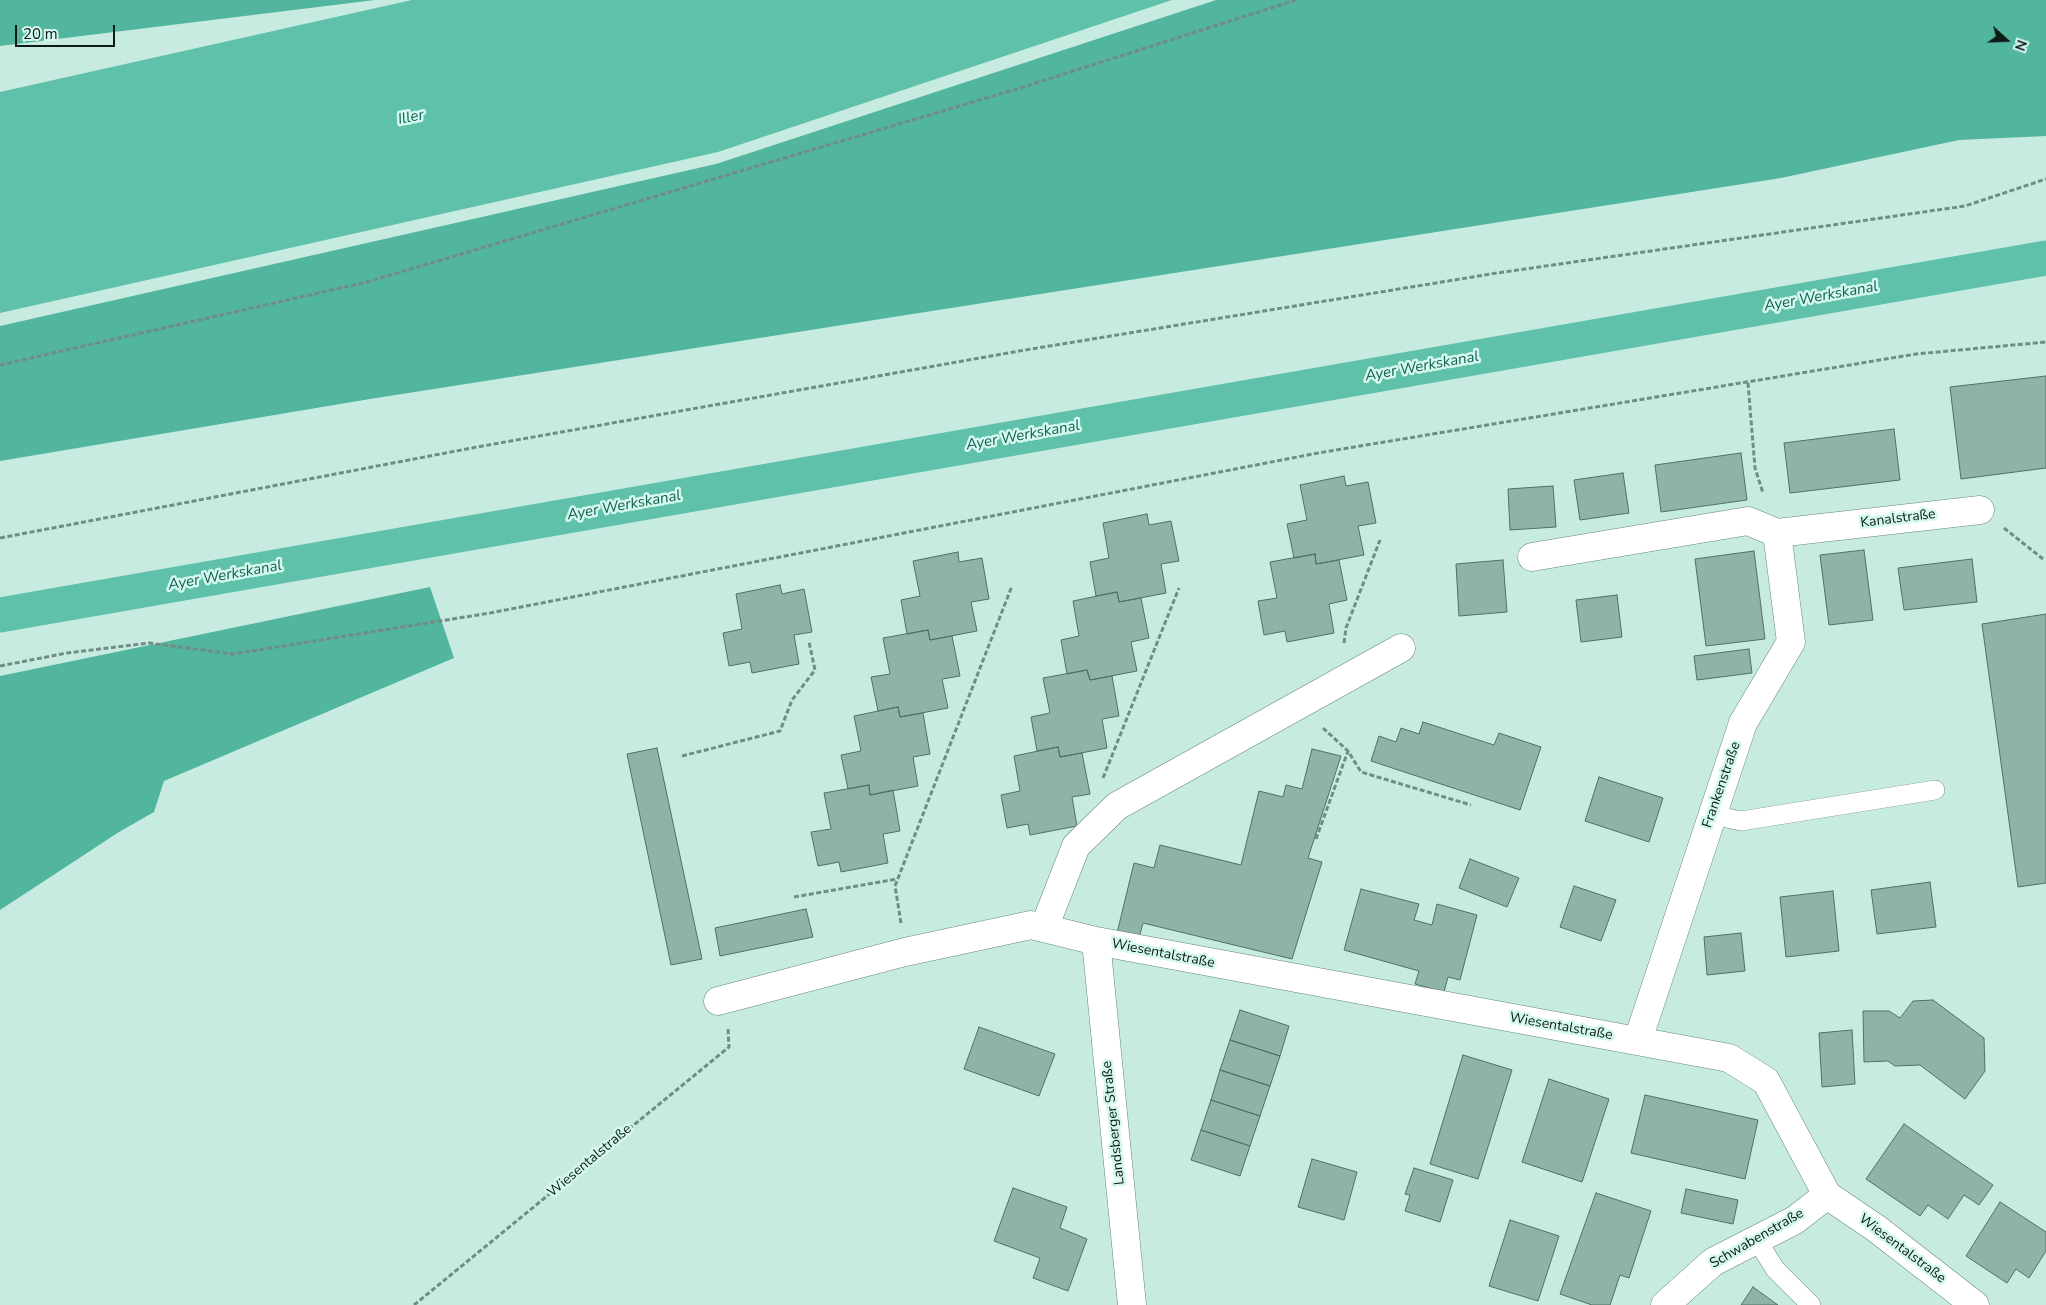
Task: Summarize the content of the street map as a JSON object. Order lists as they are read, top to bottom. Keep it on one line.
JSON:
{"streets":{"street":["Kanalstraße","Frankenstraße","Wiesentalstraße","Landsberger Straße","Schwabenstraße"]},"crossings":[["Kanalstraße","Frankenstraße"],["Frankenstraße","Wiesentalstraße"],["Wiesentalstraße","Landsberger Straße"],["Wiesentalstraße","Schwabenstraße"]],"water":["Iller","Ayer Werkskanal"],"scale_bar":"20 m","north":"right"}
